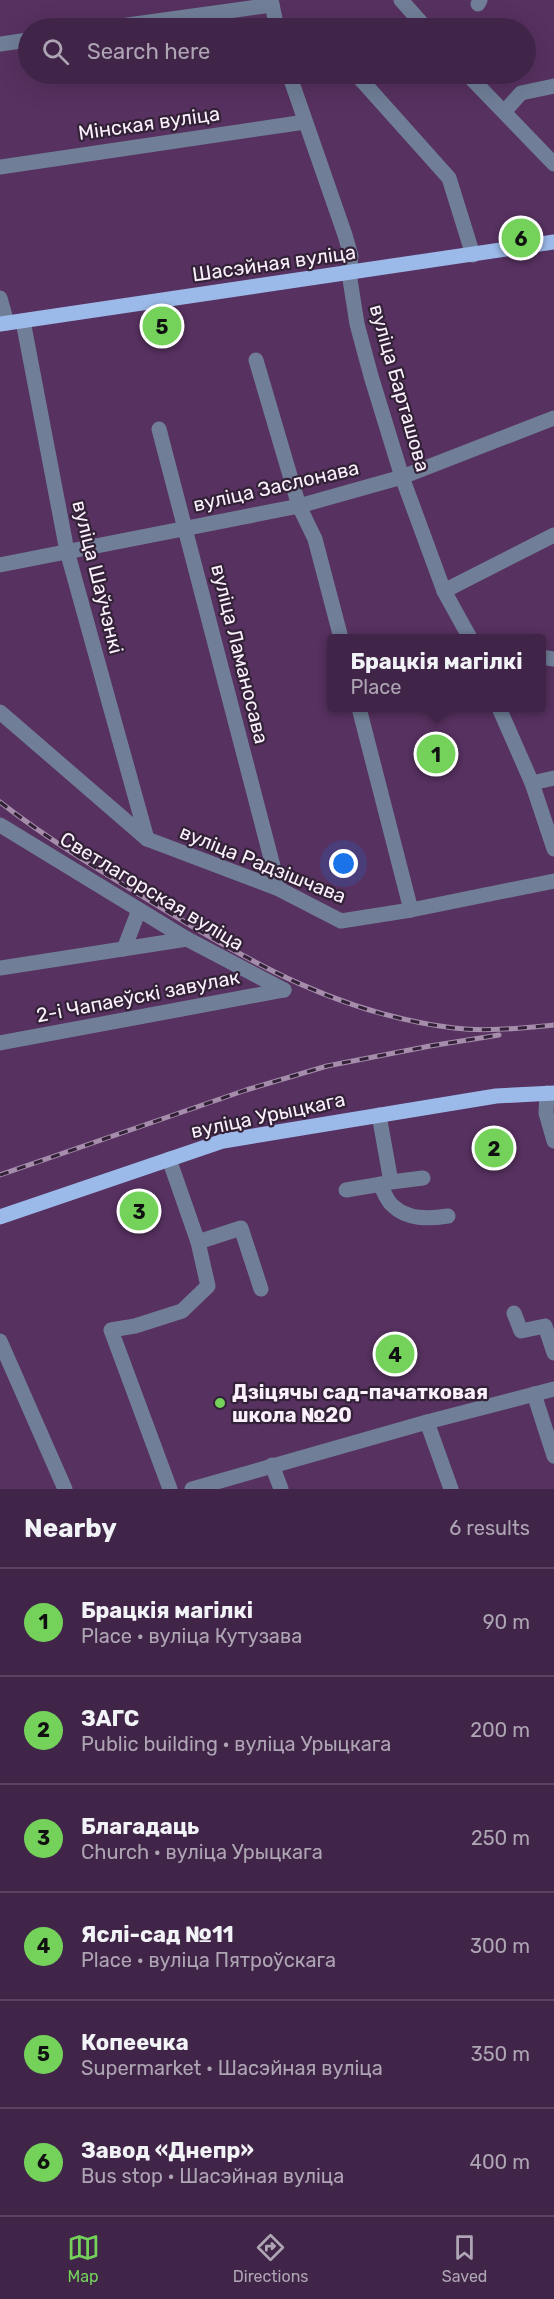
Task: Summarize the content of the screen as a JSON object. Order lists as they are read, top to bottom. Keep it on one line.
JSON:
{"streets":{"main road":["Шасэйная вуліца","вуліца Урыцкага"],"street":["Мінская вуліца","вуліца Барташова","вуліца Заслонава","вуліца Шаўчэнкі","вуліца Ламаносава","вуліца Радзішчава","Светлагорская вуліца","2-і Чапаеўскі завулак"]},"crossings":[["Мінская вуліца","вуліца Барташова"],["Шасэйная вуліца","вуліца Барташова"],["Шасэйная вуліца","вуліца Шаўчэнкі"],["вуліца Барташова","вуліца Заслонава"],["вуліца Заслонава","вуліца Шаўчэнкі"],["вуліца Заслонава","вуліца Ламаносава"],["вуліца Шаўчэнкі","вуліца Радзішчава"],["вуліца Ламаносава","вуліца Радзішчава"],["Светлагорская вуліца","2-і Чапаеўскі завулак"]],"places":["Дзіцячы сад-пачатковая школа №20"],"page":{"search":"Search here","pins":["6","5","1","2","3","4"],"popup":["Брацкія магілкі","Place"],"heading":["Nearby","6 results"],"list":[{"mark":"1","name":"Брацкія магілкі","note":"Place · вуліца Кутузава","value":"90 m"},{"mark":"2","name":"ЗАГС","note":"Public building · вуліца Урыцкага","value":"200 m"},{"mark":"3","name":"Благадаць","note":"Church · вуліца Урыцкага","value":"250 m"},{"mark":"4","name":"Яслі-сад №11","note":"Place · вуліца Пятроўскага","value":"300 m"},{"mark":"5","name":"Копеечка","note":"Supermarket · Шасэйная вуліца","value":"350 m"},{"mark":"6","name":"Завод «Днепр»","note":"Bus stop · Шасэйная вуліца","value":"400 m"}],"nav":["Map","Directions","Saved"]}}
